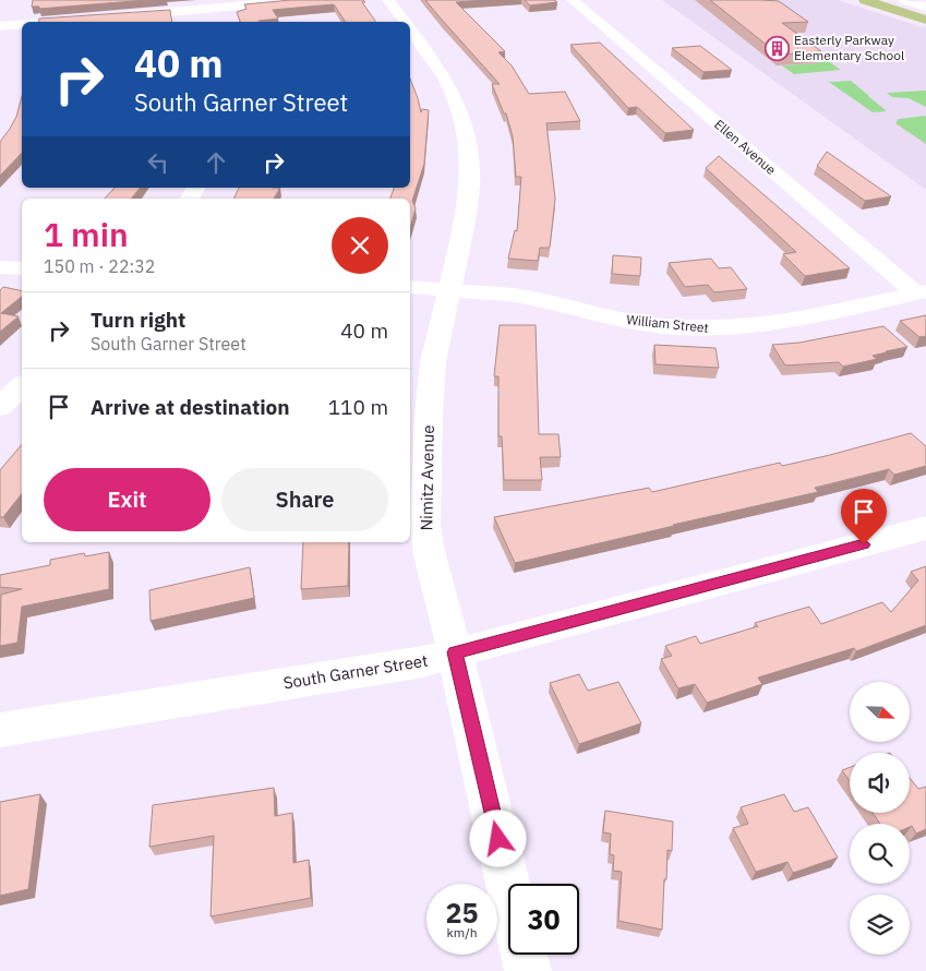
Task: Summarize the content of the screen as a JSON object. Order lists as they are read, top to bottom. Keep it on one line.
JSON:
{"streets":{"street":["Ellen Avenue","William Street","Nimitz Avenue","South Garner Street"]},"crossings":[["Ellen Avenue","William Street"],["William Street","Nimitz Avenue"],["Nimitz Avenue","South Garner Street"]],"places":{"building":["Easterly Parkway Elementary School"]},"north":"bottom right","page":{"turn":["40 m","South Garner Street"],"heading":["1 min","150 m · 22:32"],"list":[{"name":"Turn right","note":"South Garner Street","value":"40 m"},{"name":"Arrive at destination","value":"110 m"}],"buttons":["Exit","Share"],"speed":"25 km/h","limit":"30"}}
